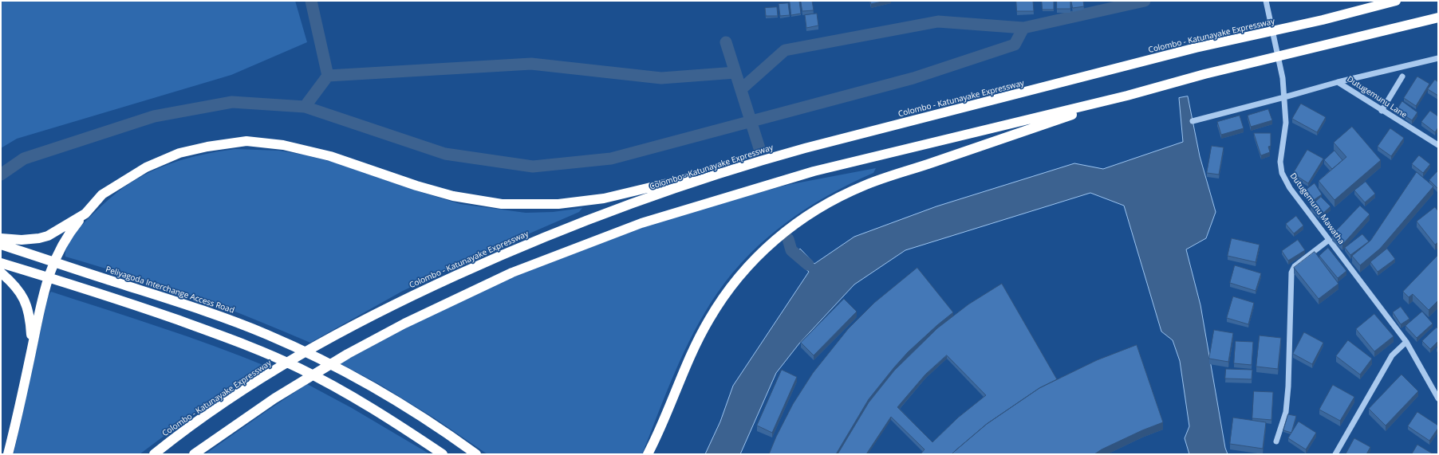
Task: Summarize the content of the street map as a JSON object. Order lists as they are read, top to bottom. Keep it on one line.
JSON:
{"streets":{"highway":["Colombo - Katunayake Expressway","Peliyagoda Interchange Access Road"],"street":["Dutugemunu Lane","Dutugemunu Mawatha"]},"crossings":[["Dutugemunu Lane","Dutugemunu Mawatha"]]}
